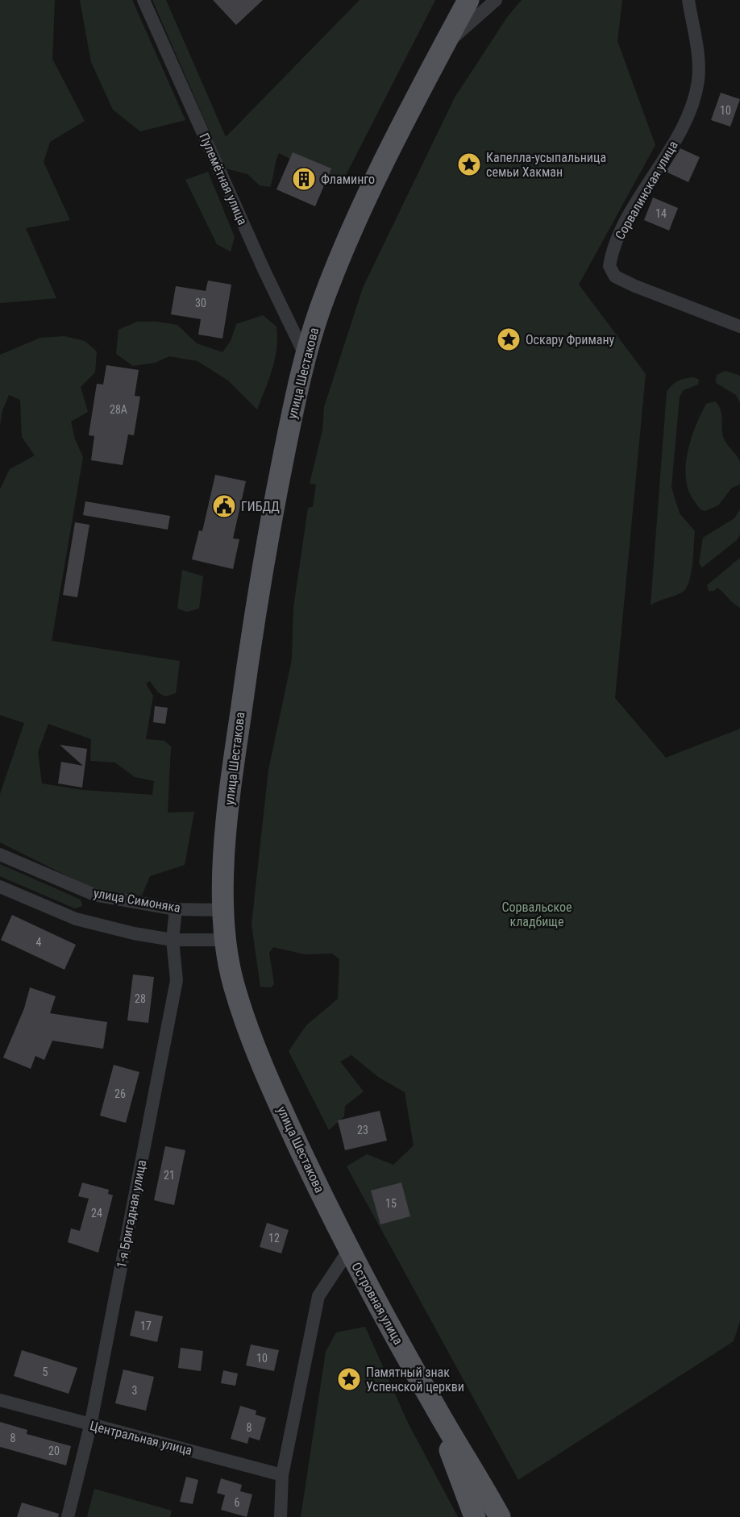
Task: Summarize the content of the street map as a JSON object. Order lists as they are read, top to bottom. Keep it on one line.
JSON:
{"streets":{"main road":["улица Шестакова","Островная улица"],"street":["Пулемётная улица","Сорвалинская улица","улица Симоняка","1-я Бригадная улица","Центральная улица"]},"crossings":[["Пулемётная улица","улица Шестакова"],["улица Шестакова","улица Симоняка"],["улица Шестакова","Островная улица"],["улица Симоняка","1-я Бригадная улица"],["1-я Бригадная улица","Центральная улица"]],"parks":["Сорвальское кладбище"],"places":{"place":["Капелла-усыпальница семьи Хакман","Оскару Фриману","Памятный знак Успенской церкви"],"building":["Фламинго"],"public building":["ГИБДД"]},"house_numbers":["10","14","30","28А","4","28","26","23","21","15","24","12","17","10","5","3","8","8","20","6"]}
